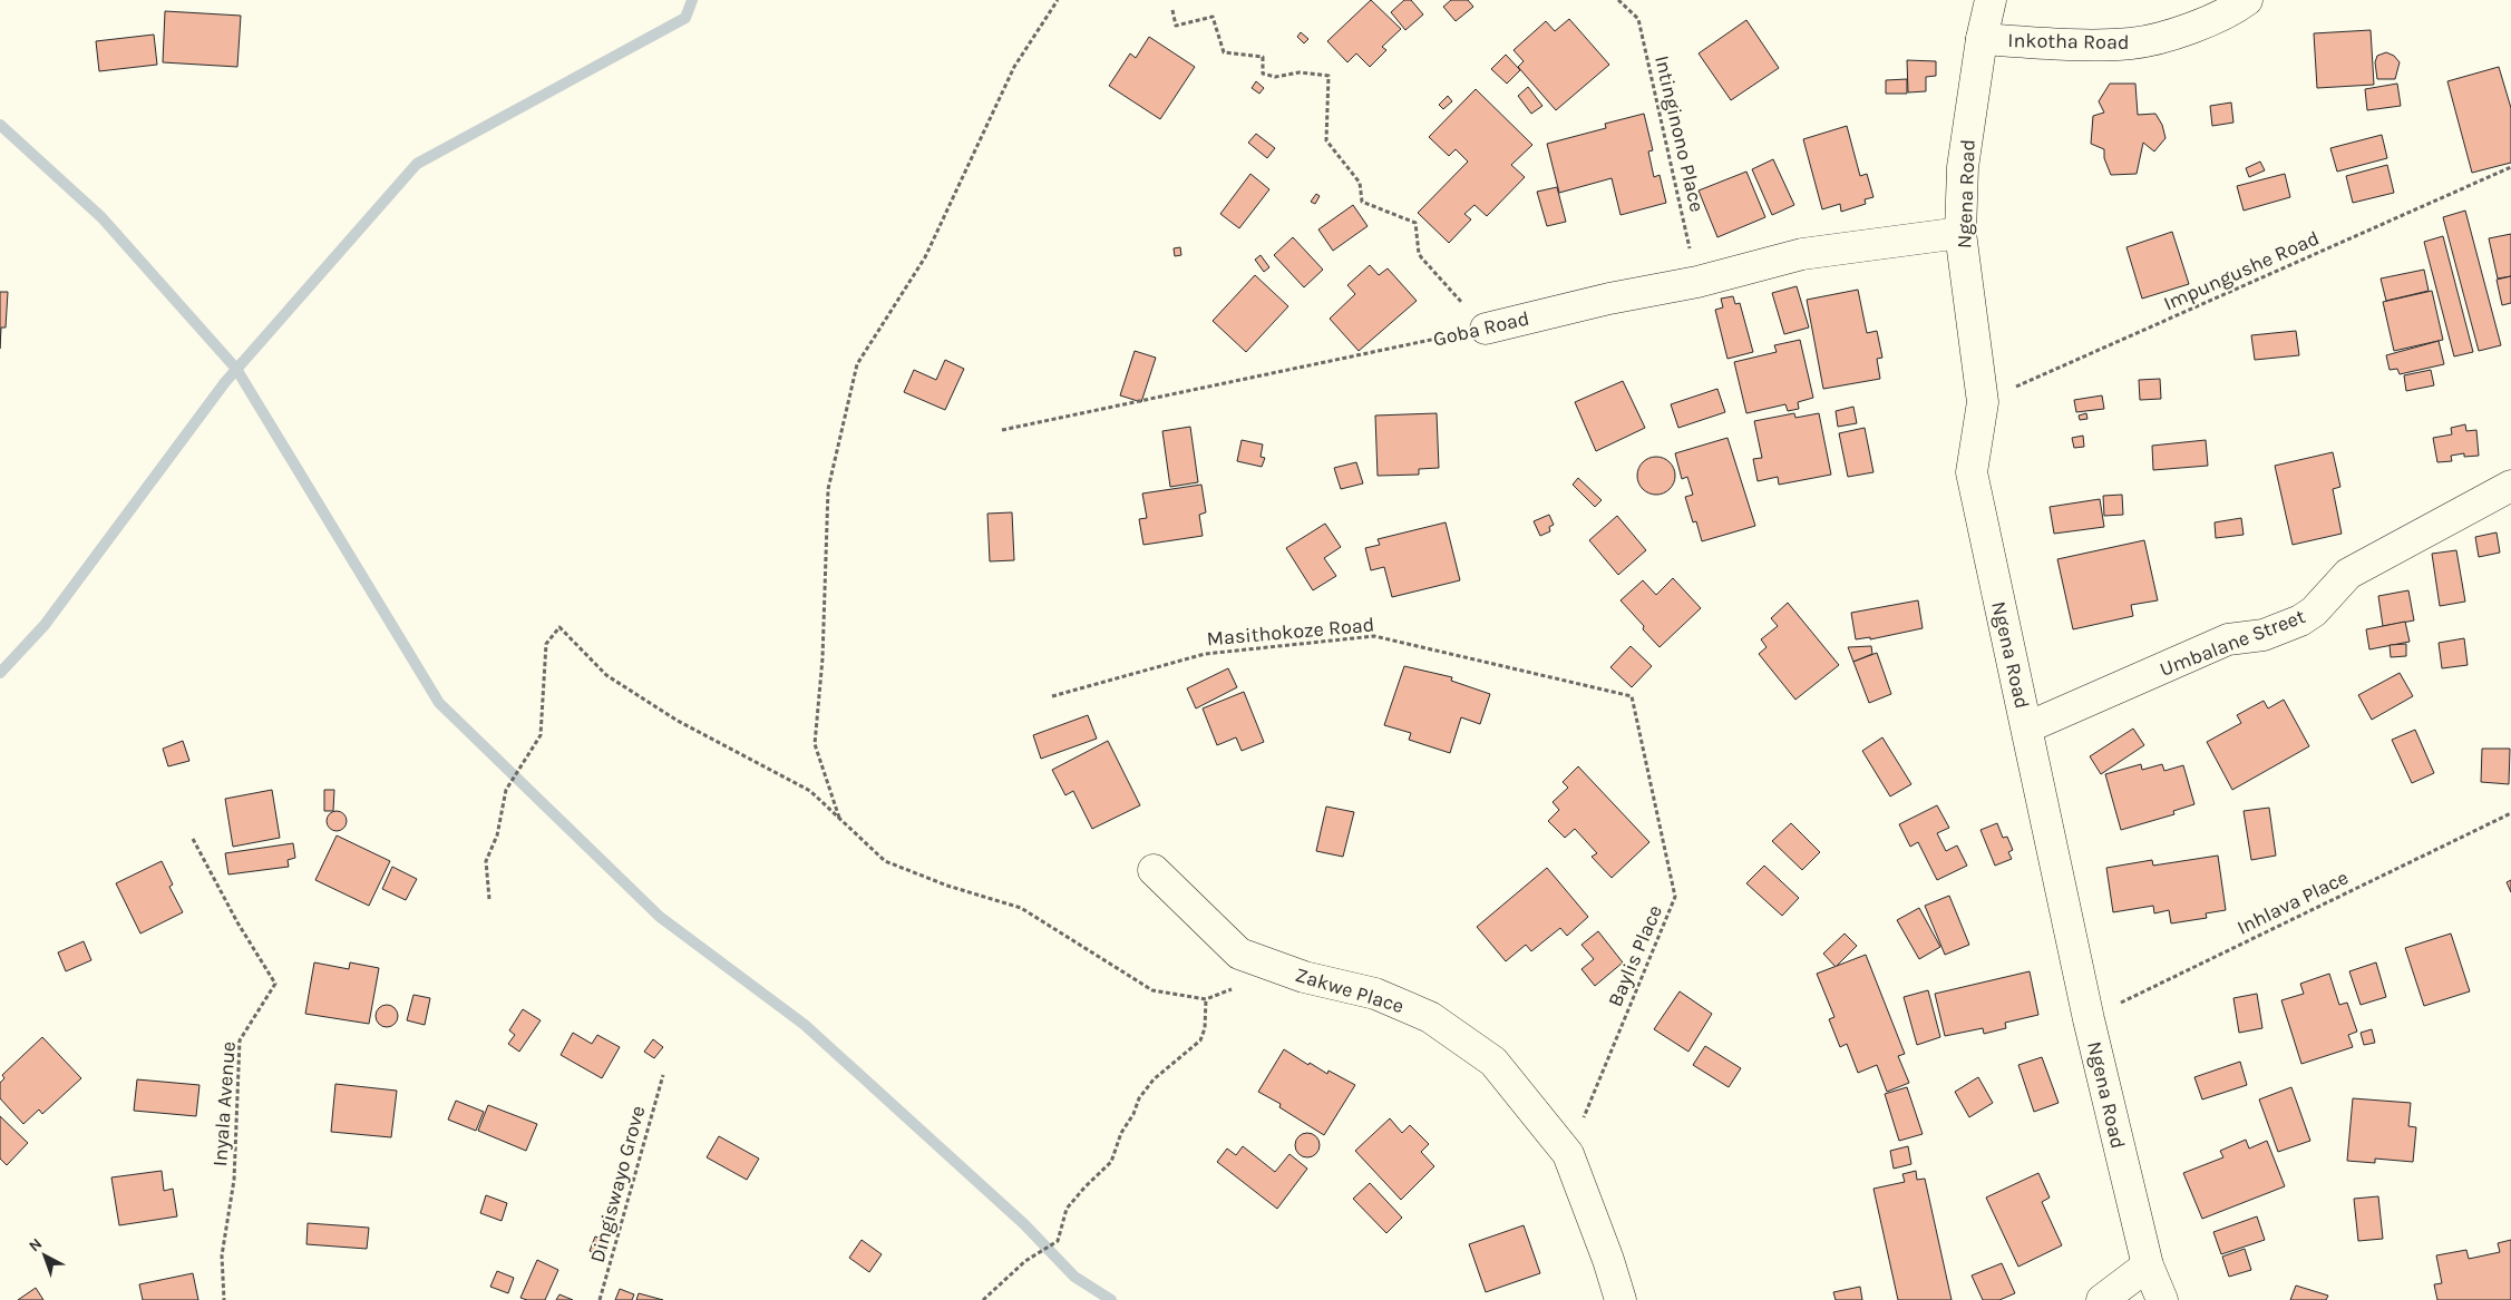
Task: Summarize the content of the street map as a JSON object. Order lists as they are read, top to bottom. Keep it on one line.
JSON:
{"streets":{"street":["Inkotha Road","Ngena Road","Goba Road","Umbalane Street","Zakwe Place"],"path":["Intinginono Place","Impungushe Road","Masithokoze Road","Inhlava Place","Baylis Place","Inyala Avenue","Dingiswayo Grove"]},"crossings":[["Inkotha Road","Ngena Road"],["Intinginono Place","Goba Road"],["Ngena Road","Impungushe Road"],["Ngena Road","Goba Road"],["Ngena Road","Umbalane Street"],["Ngena Road","Inhlava Place"],["Masithokoze Road","Baylis Place"],["Baylis Place","Zakwe Place"]],"north":"top left"}
